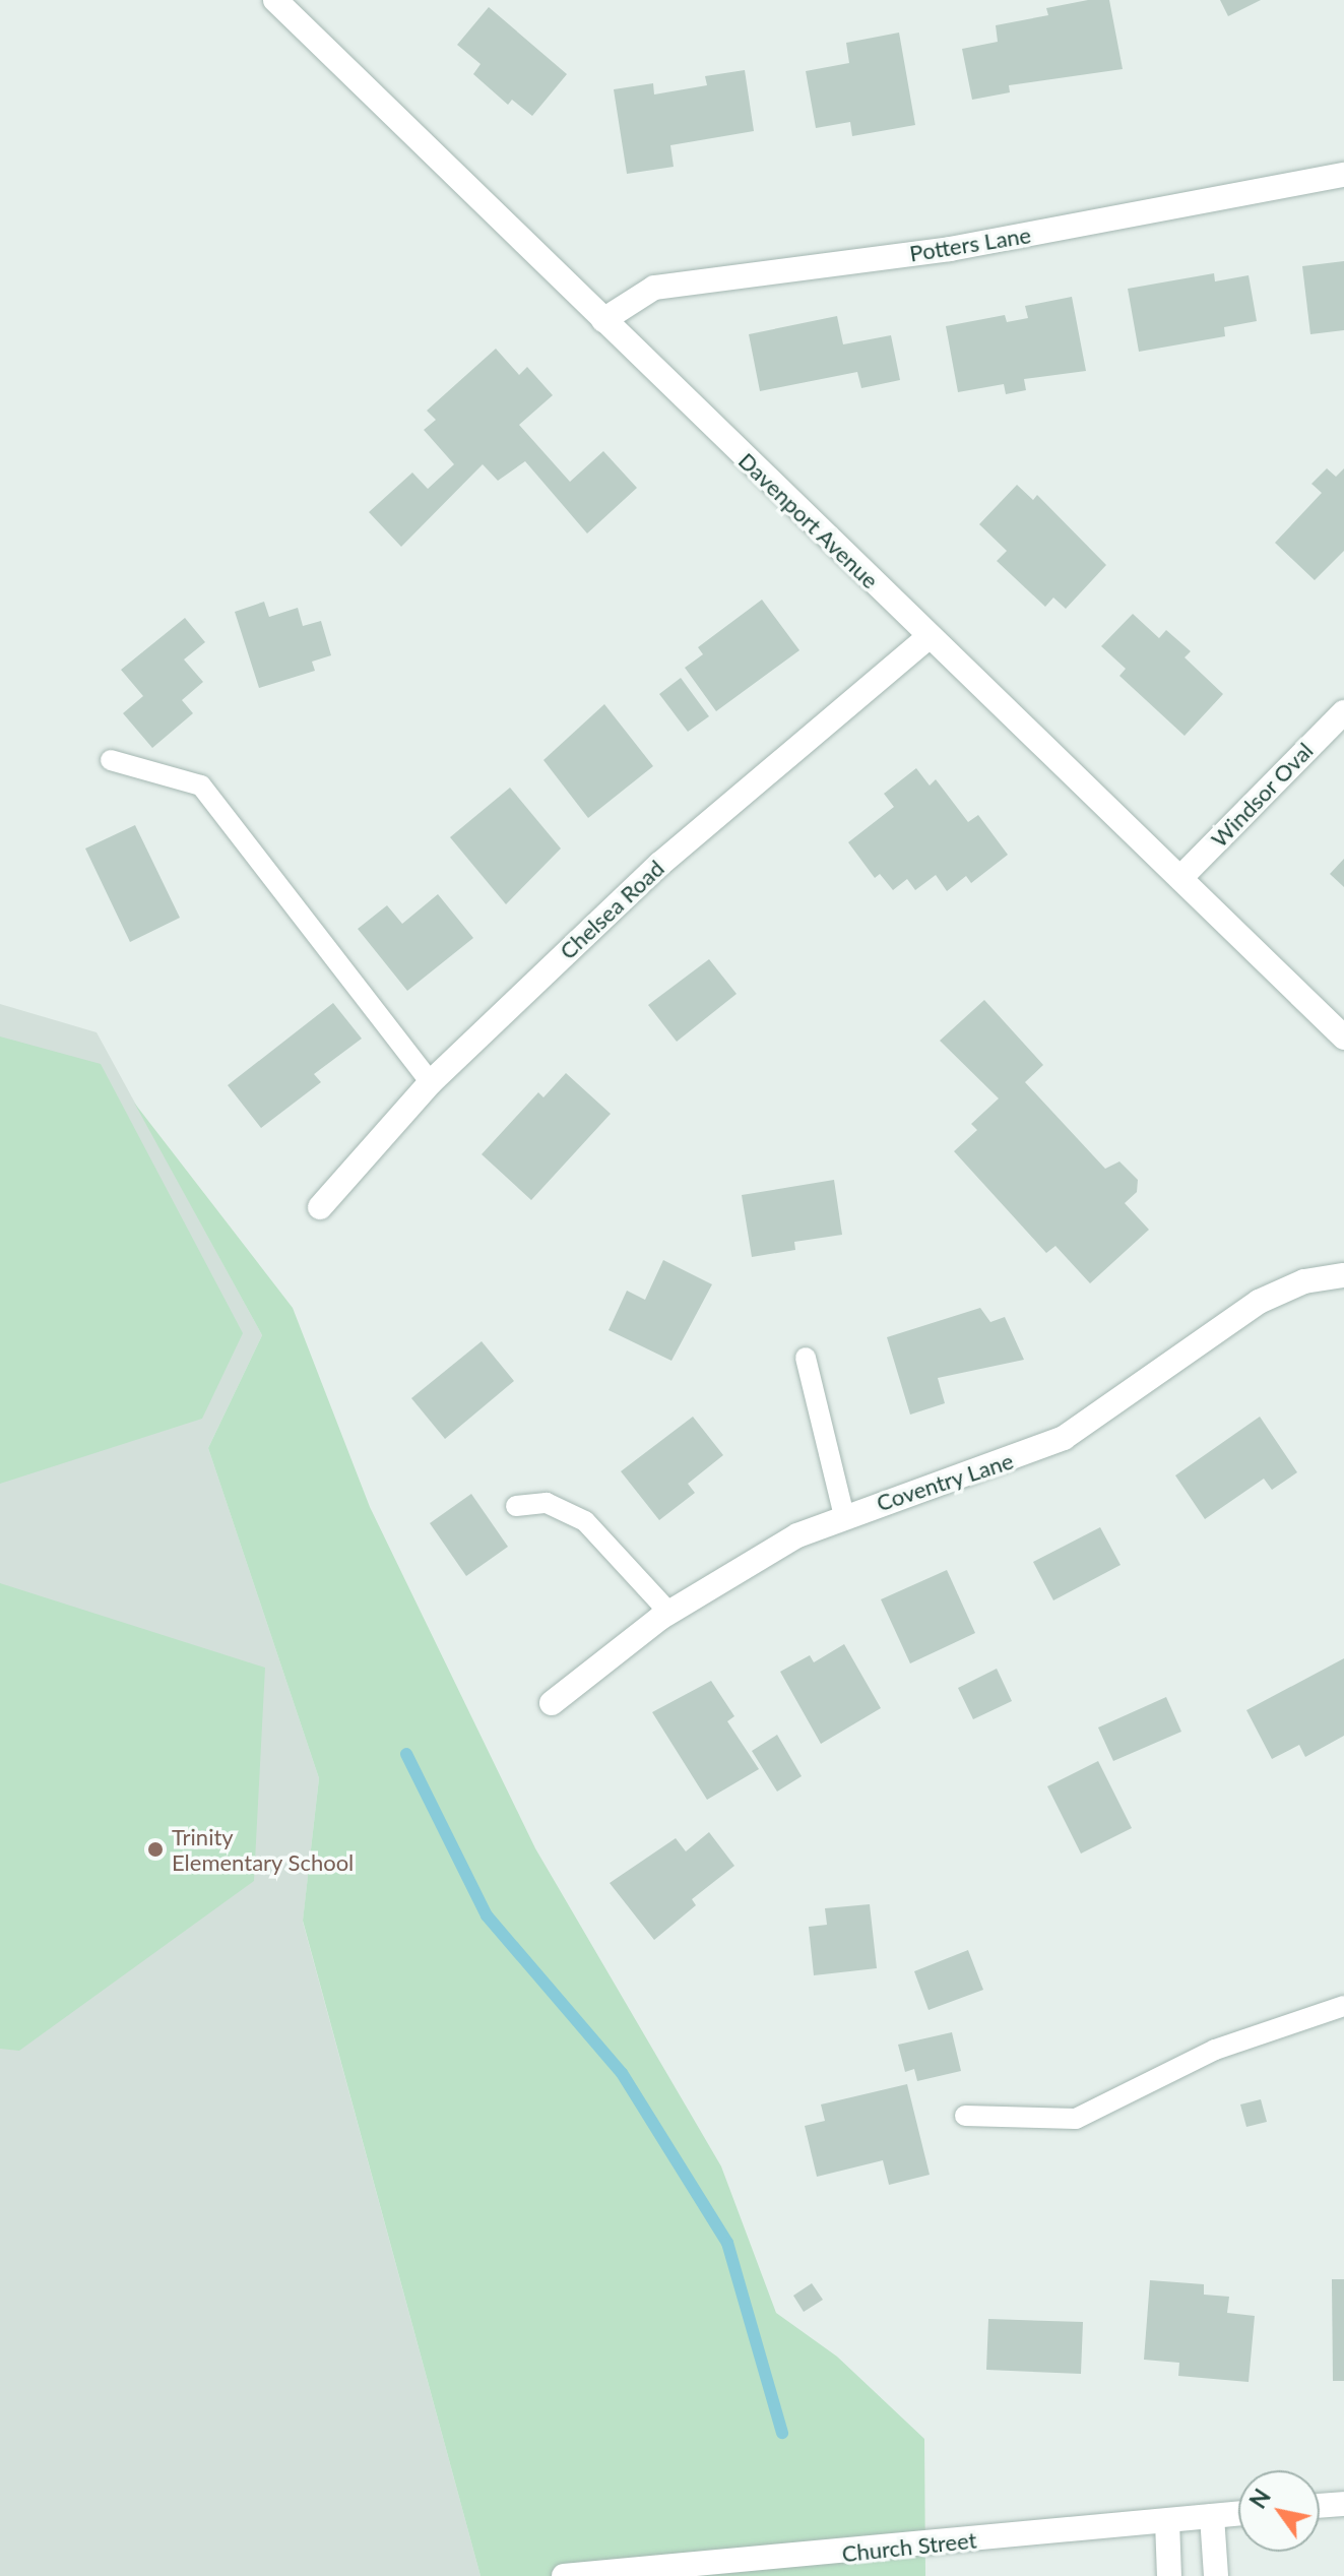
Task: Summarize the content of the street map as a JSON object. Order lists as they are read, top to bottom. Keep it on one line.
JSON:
{"streets":{"street":["Potters Lane","Davenport Avenue","Windsor Oval","Chelsea Road","Coventry Lane","Church Street"]},"crossings":[["Potters Lane","Davenport Avenue"],["Davenport Avenue","Windsor Oval"],["Davenport Avenue","Chelsea Road"]],"places":["Trinity Elementary School"],"north":"top left"}
